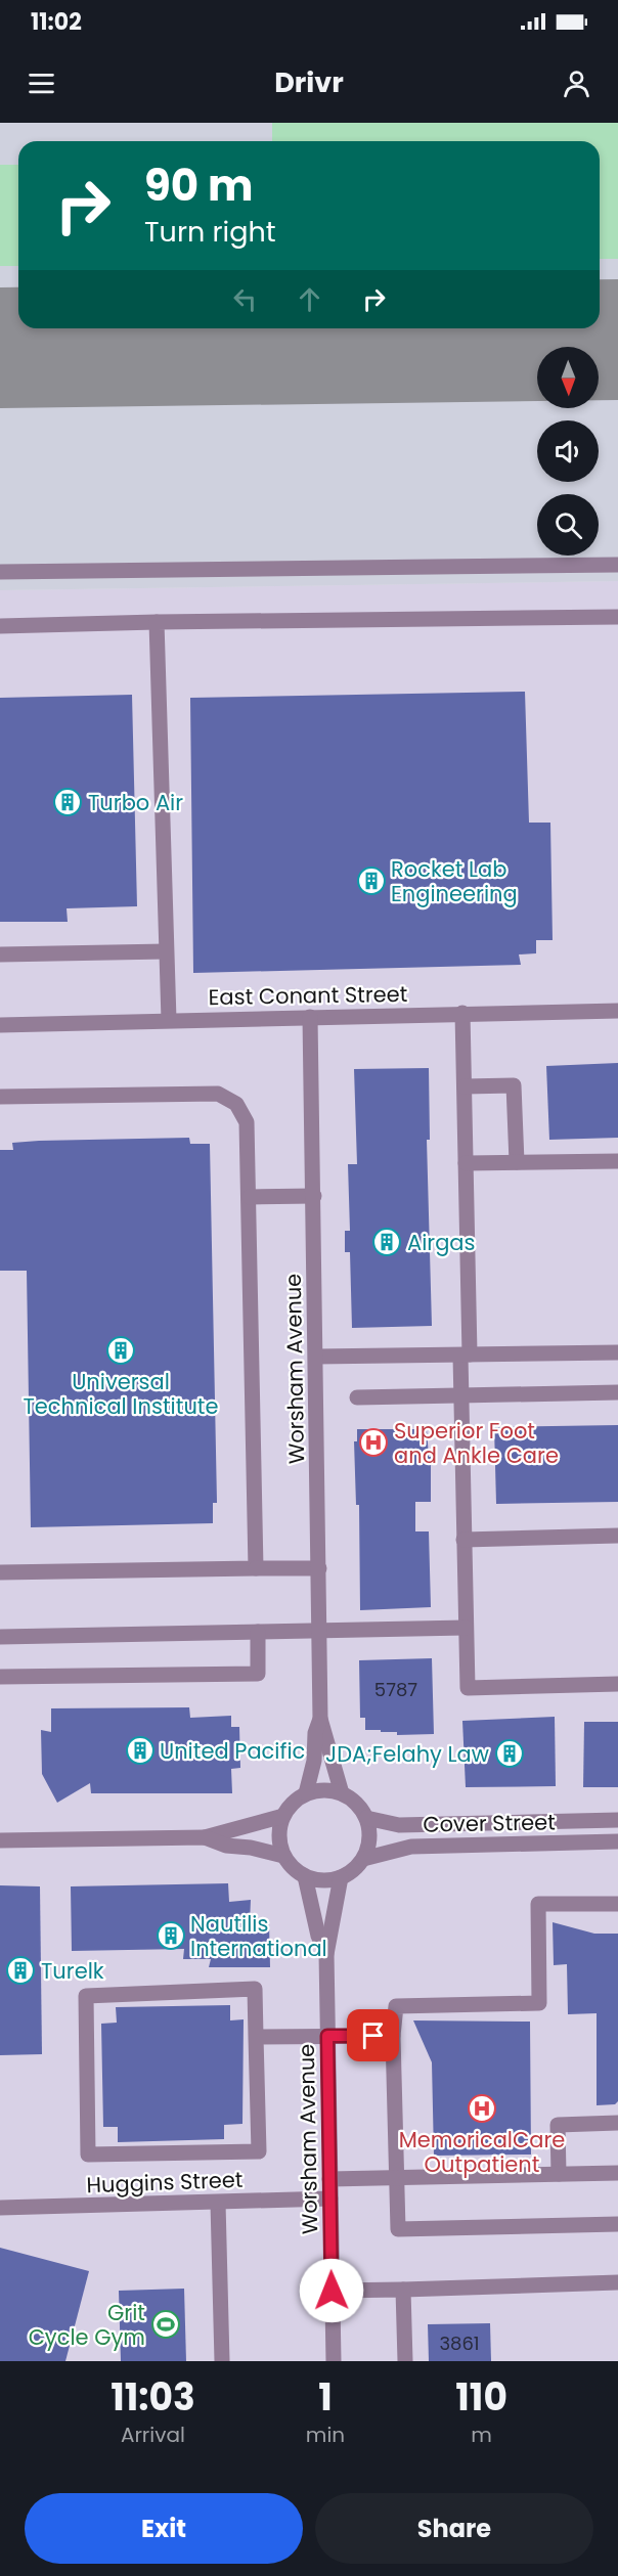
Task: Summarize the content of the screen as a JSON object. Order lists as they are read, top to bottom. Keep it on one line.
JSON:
{"streets":{"street":["East Conant Street","Worsham Avenue","Cover Street","Huggins Street"]},"crossings":[["East Conant Street","Worsham Avenue"],["Worsham Avenue","Cover Street"],["Worsham Avenue","Huggins Street"]],"places":{"building":["Turbo Air","Rocket Lab Engineering","Airgas","Universal Technical Institute","United Pacific","JDA;Felahy Law","Nautilis International","Turelk"],"hospital":["Superior Foot and Ankle Care","MemoricalCare Outpatient"],"sports":["Grit Cycle Gym"]},"house_numbers":["5787","3861"],"north":"bottom","page":{"status":"11:02","header":"Drivr","turn":["90 m","Turn right"],"eta":["11:03","Arrival","1","min","110","m"],"buttons":["Exit","Share"]}}
